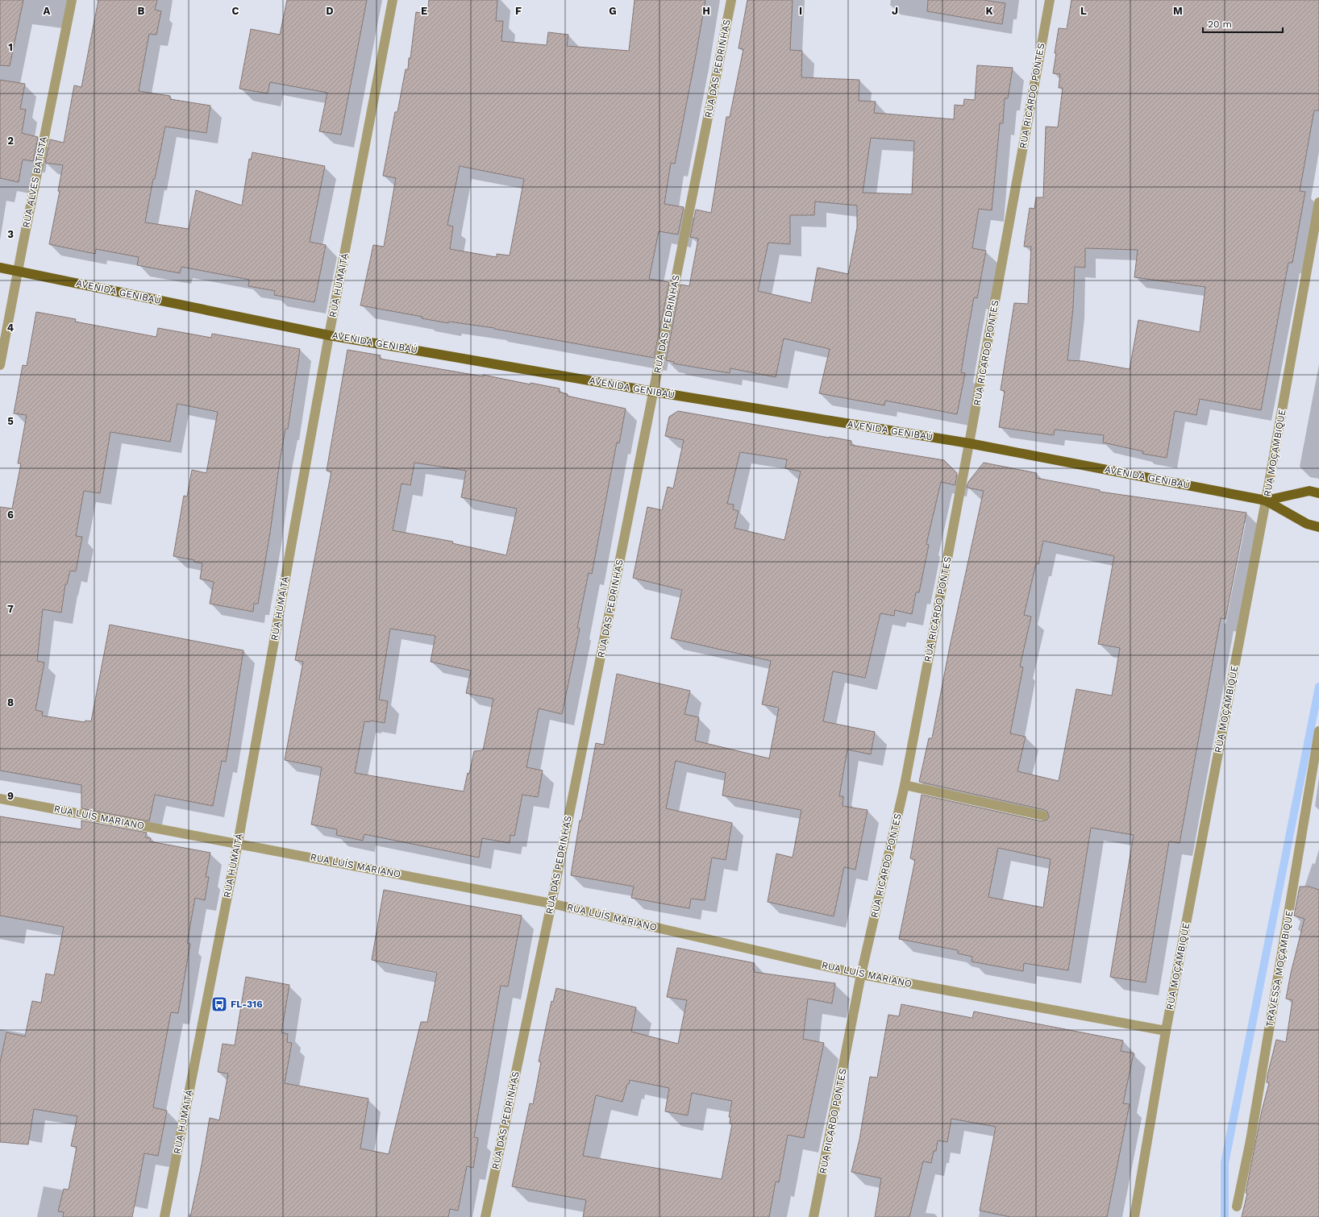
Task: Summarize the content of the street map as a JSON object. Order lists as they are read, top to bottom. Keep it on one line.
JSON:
{"streets":{"main road":["AVENIDA GENIBAÚ"],"street":["RUA DAS PEDRINHAS","RUA RICARDO PONTES","RUA ALVES BATISTA","RUA HUMAITÁ","RUA MOÇAMBIQUE","RUA LUÍS MARIANO","TRAVESSA MOÇAMBIQUE"]},"crossings":[["RUA DAS PEDRINHAS","AVENIDA GENIBAÚ"],["RUA DAS PEDRINHAS","RUA LUÍS MARIANO"],["RUA RICARDO PONTES","AVENIDA GENIBAÚ"],["RUA RICARDO PONTES","RUA LUÍS MARIANO"],["RUA ALVES BATISTA","AVENIDA GENIBAÚ"],["RUA HUMAITÁ","AVENIDA GENIBAÚ"],["RUA HUMAITÁ","RUA LUÍS MARIANO"],["AVENIDA GENIBAÚ","RUA MOÇAMBIQUE"],["RUA MOÇAMBIQUE","RUA LUÍS MARIANO"]],"places":{"bus stop":["FL-316"]},"scale_bar":"20 m","grid":{"columns":["A","B","C","D","E","F","G","H","I","J","K","L","M"],"rows":["1","2","3","4","5","6","7","8","9"]}}
